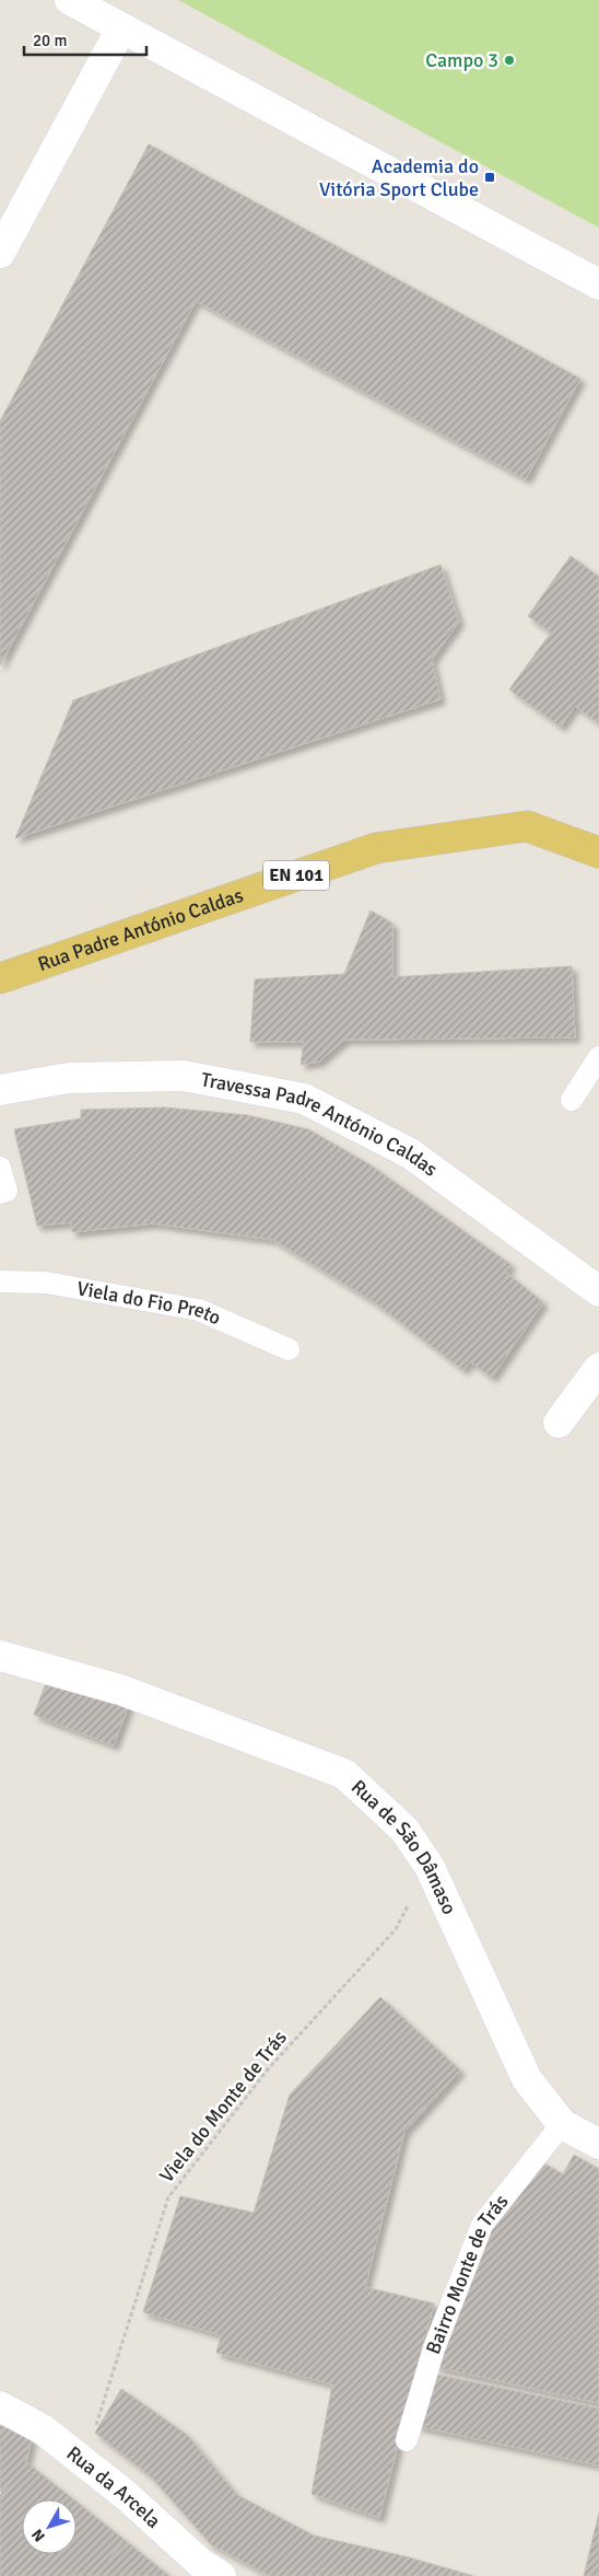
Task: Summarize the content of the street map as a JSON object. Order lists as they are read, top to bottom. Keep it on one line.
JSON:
{"streets":{"main road":["EN 101","Rua Padre António Caldas"],"street":["Travessa Padre António Caldas","Rua de São Dâmaso","Rua da Arcela"],"lane":["Viela do Fio Preto","Bairro Monte de Trás"],"path":["Viela do Monte de Trás"]},"crossings":[["Rua de São Dâmaso","Viela do Monte de Trás"],["Rua de São Dâmaso","Bairro Monte de Trás"],["Viela do Monte de Trás","Rua da Arcela"]],"places":{"other":["Campo 3"],"transit":["Academia do Vitória Sport Clube"]},"scale_bar":"20 m","north":"bottom left"}
